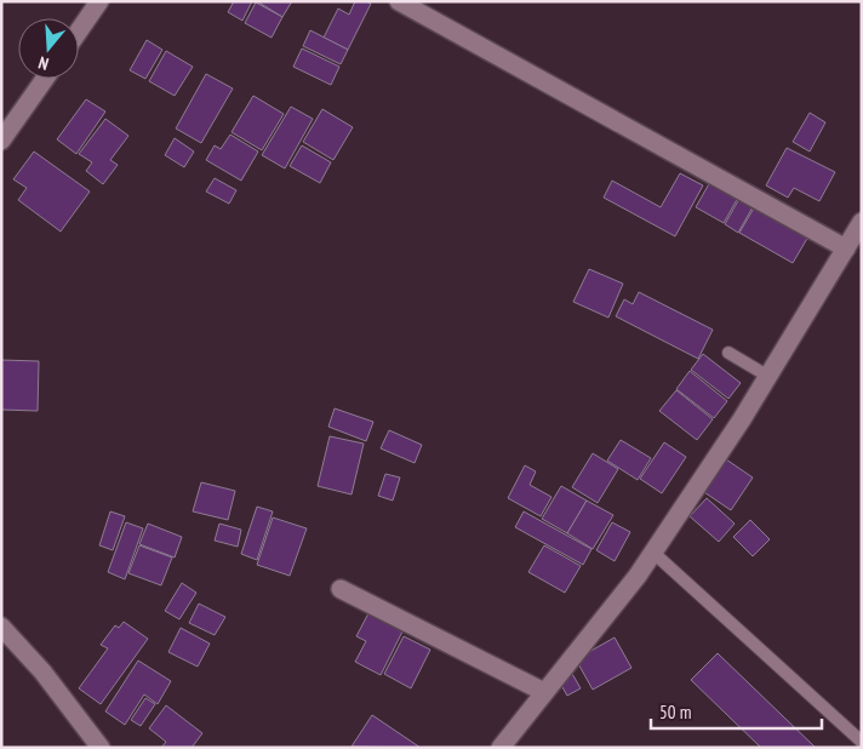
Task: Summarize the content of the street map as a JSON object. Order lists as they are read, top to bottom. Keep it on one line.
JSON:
{"scale_bar":"50 m","north":"bottom"}
